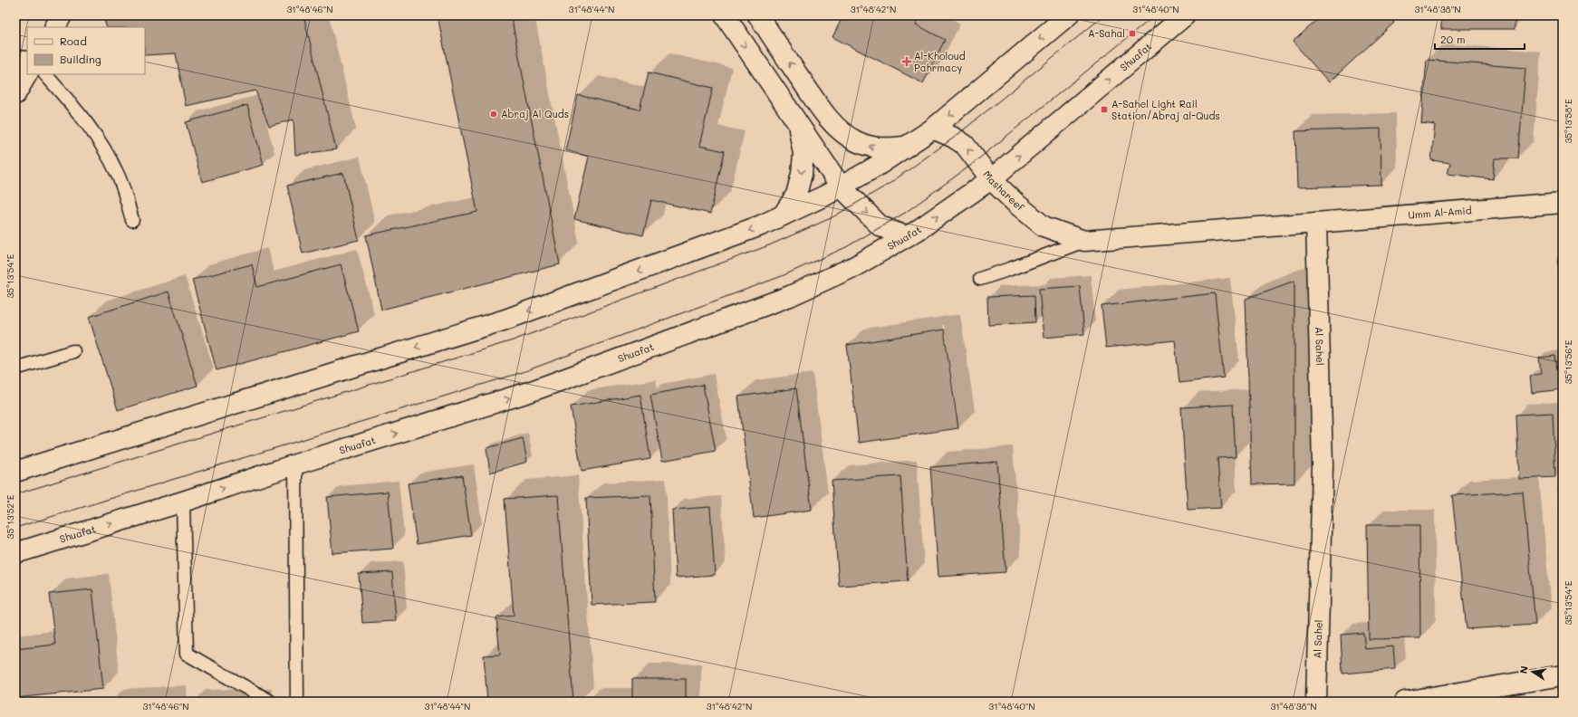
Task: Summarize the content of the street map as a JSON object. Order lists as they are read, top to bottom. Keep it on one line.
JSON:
{"streets":{"street":["Shuafat","Mashareef","Umm Al-Amid","Al Sahel"]},"crossings":[["Shuafat","Mashareef"],["Umm Al-Amid","Al Sahel"]],"one_way":["Mashareef"],"places":{"transit":["A-Sahal","A-Sahel Light Rail Station/Abraj al-Quds"],"health":["Al-Kholoud Pahrmacy"],"other":["Abraj Al Quds"]},"legend":["Road","Building"],"scale_bar":"20 m","north":"left","coordinates":["31°48'46\"N","31°48'44\"N","31°48'42\"N","31°48'40\"N","31°48'38\"N","35°13'58\"E","35°13'54\"E","35°13'56\"E","35°13'52\"E"]}
